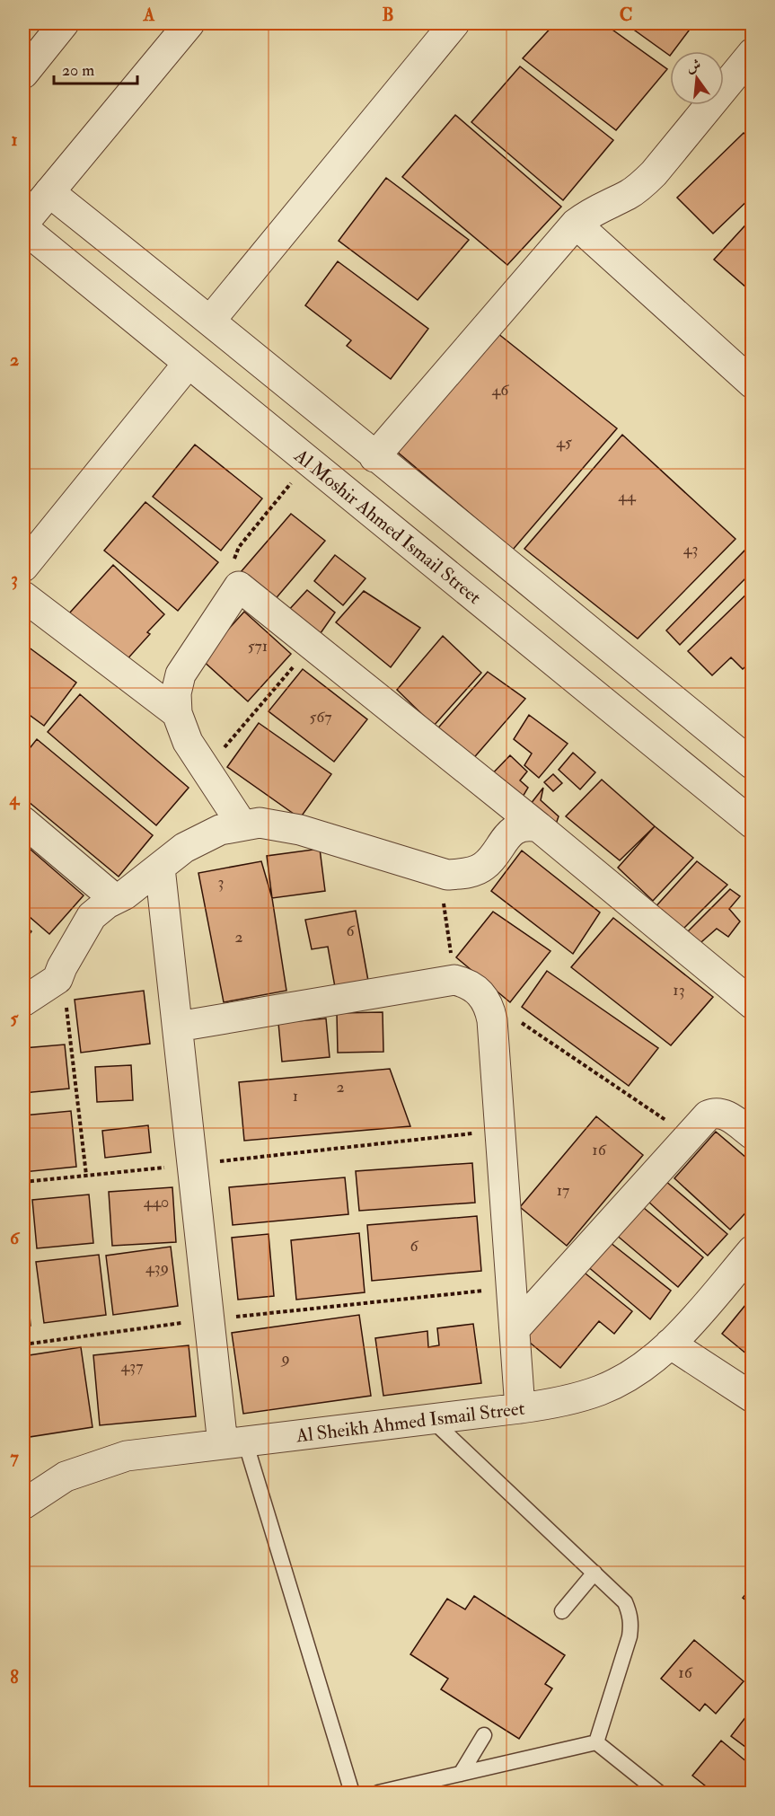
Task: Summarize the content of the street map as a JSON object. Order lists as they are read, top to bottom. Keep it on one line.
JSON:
{"streets":{"street":["Al Moshir Ahmed Ismail Street","Al Sheikh Ahmed Ismail Street"]},"house_numbers":["46","45","44","43","571","567","3","6","2","13","2","1","16","17","440","6","439","9","437","16"],"scale_bar":"20 m","north":"top","grid":{"columns":["A","B","C"],"rows":["1","2","3","4","5","6","7","8"]}}
